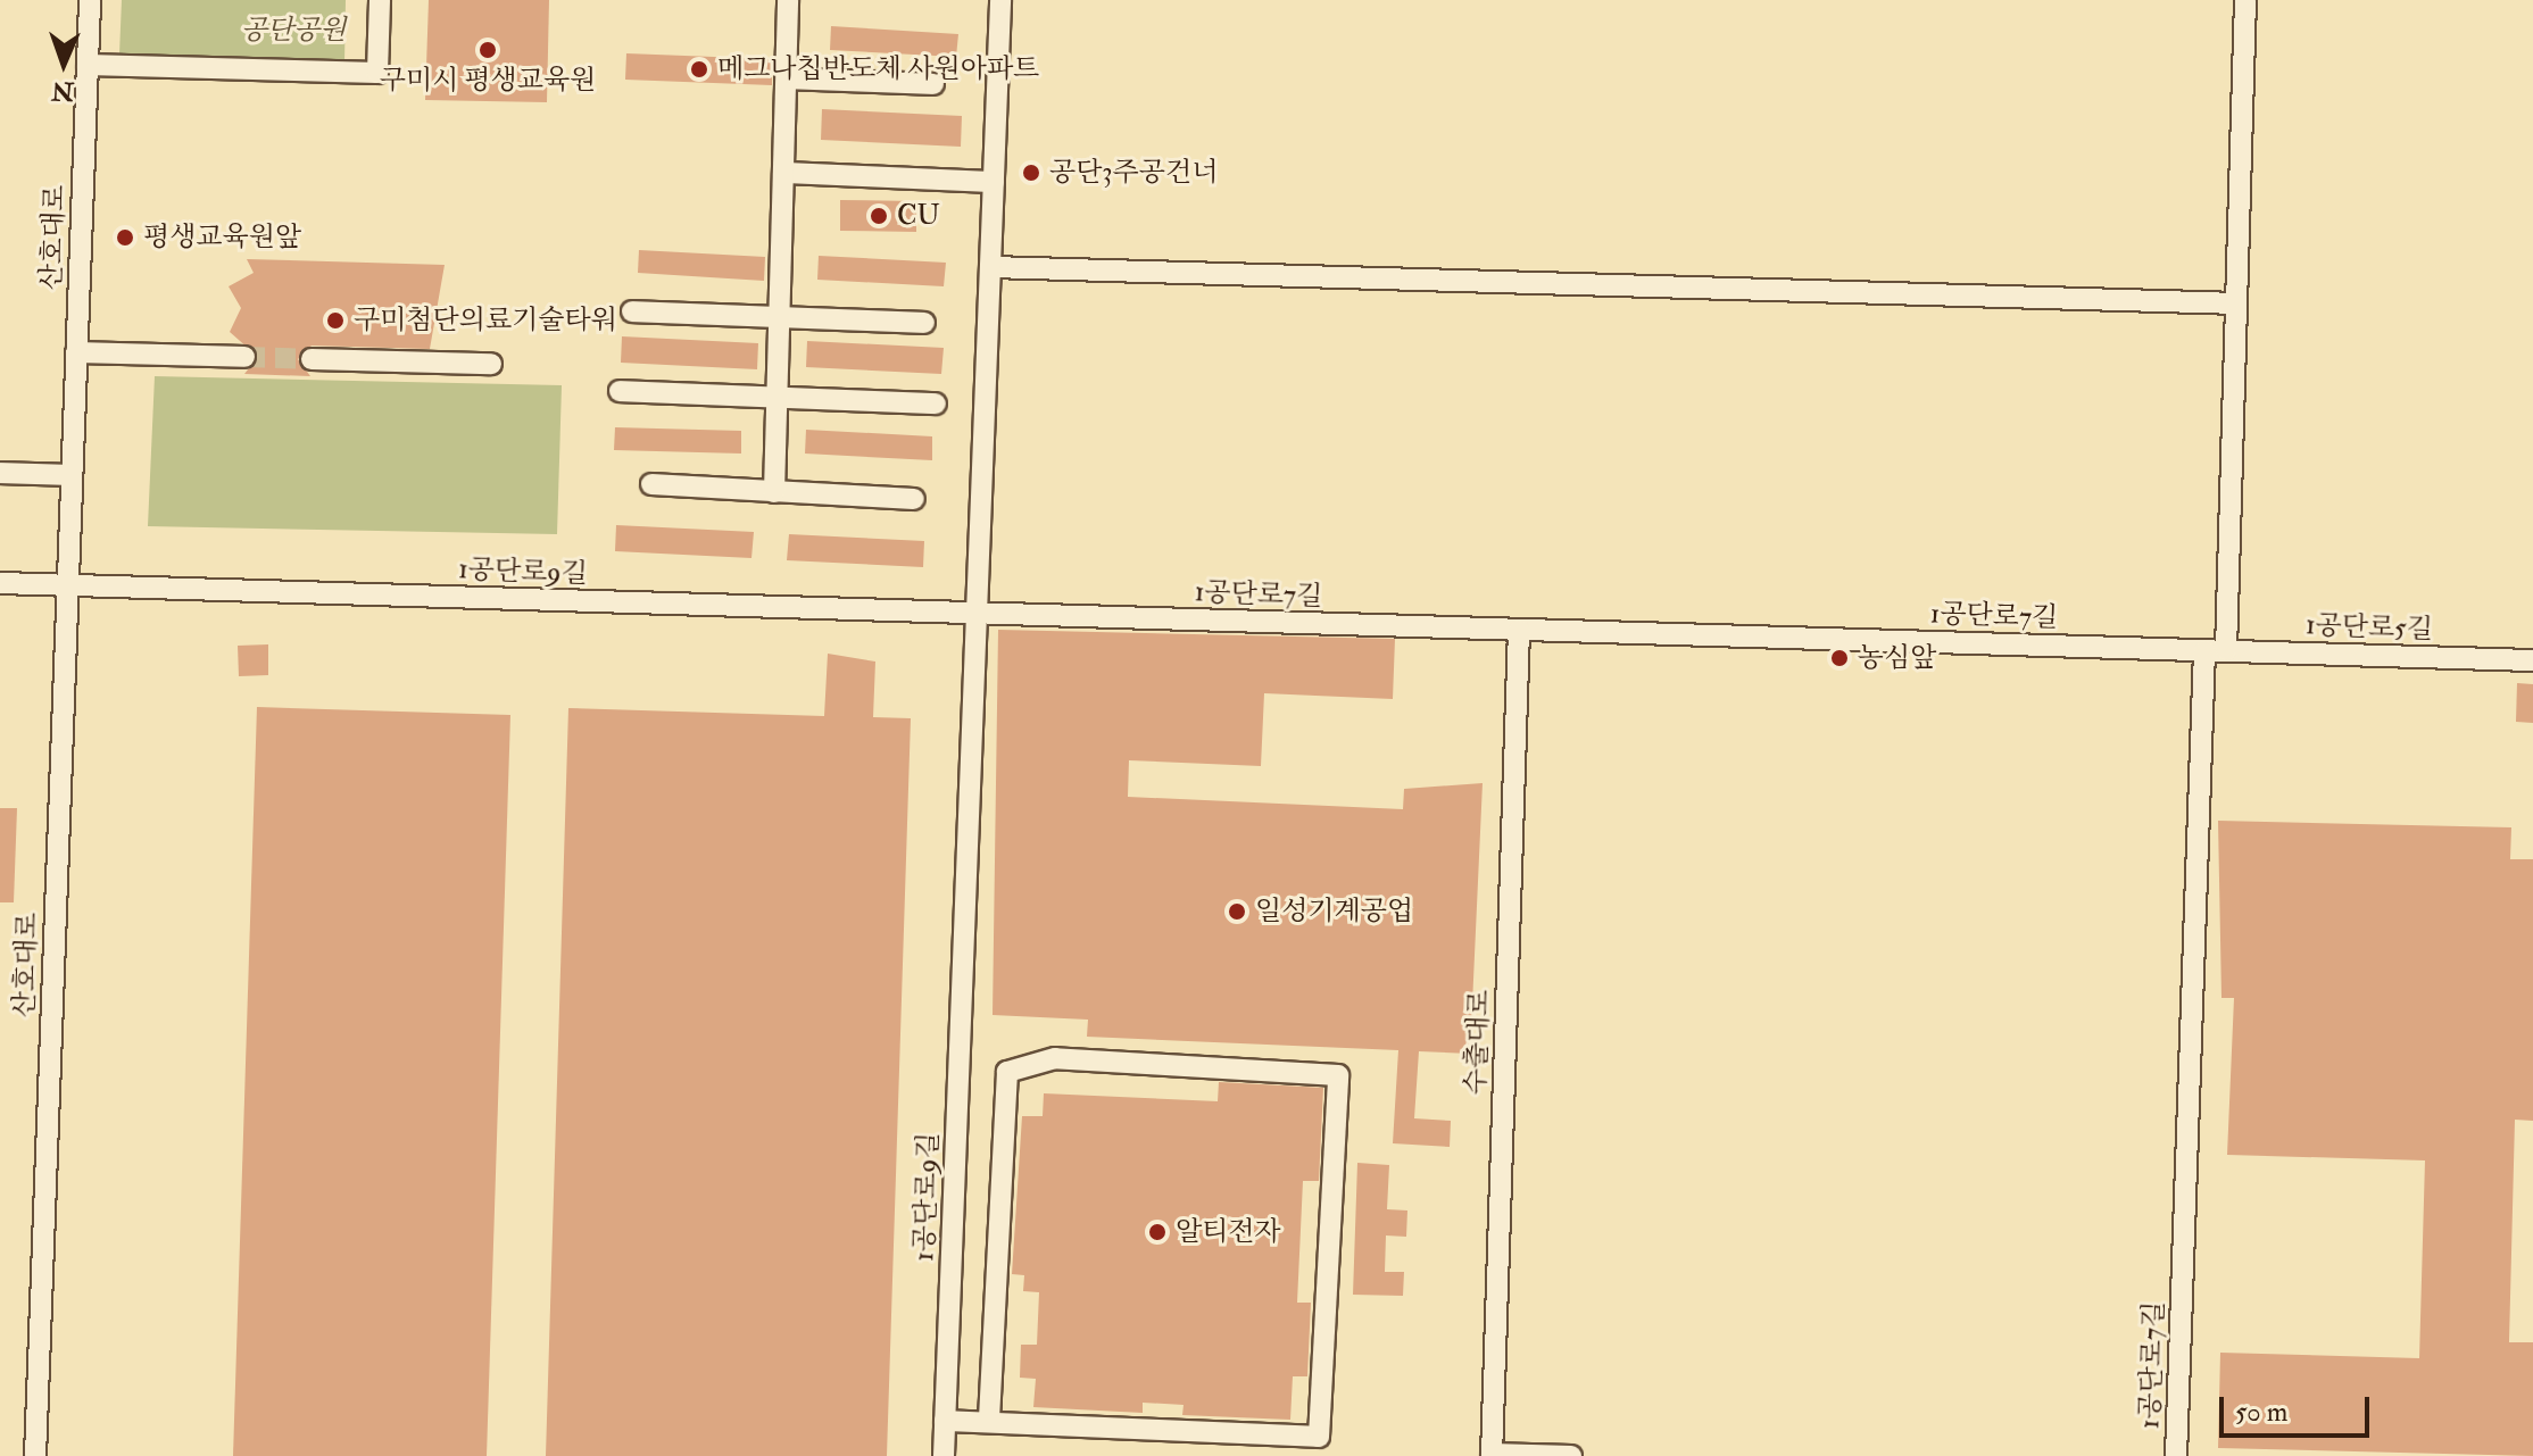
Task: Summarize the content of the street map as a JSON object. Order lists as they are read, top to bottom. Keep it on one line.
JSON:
{"streets":{"street":["산호대로","1공단로9길","1공단로7길","1공단로5길","수출대로"]},"crossings":[["산호대로","1공단로9길"],["1공단로9길","1공단로7길"],["1공단로7길","1공단로5길"],["1공단로7길","수출대로"]],"parks":["공단공원"],"places":["구미시 평생교육원","메그나칩반도체 사원아파트","공단3주공건너","CU","평생교육원앞","구미첨단의료기술타워","농심앞","일성기계공업","알티전자"],"scale_bar":"50 m","north":"bottom"}
